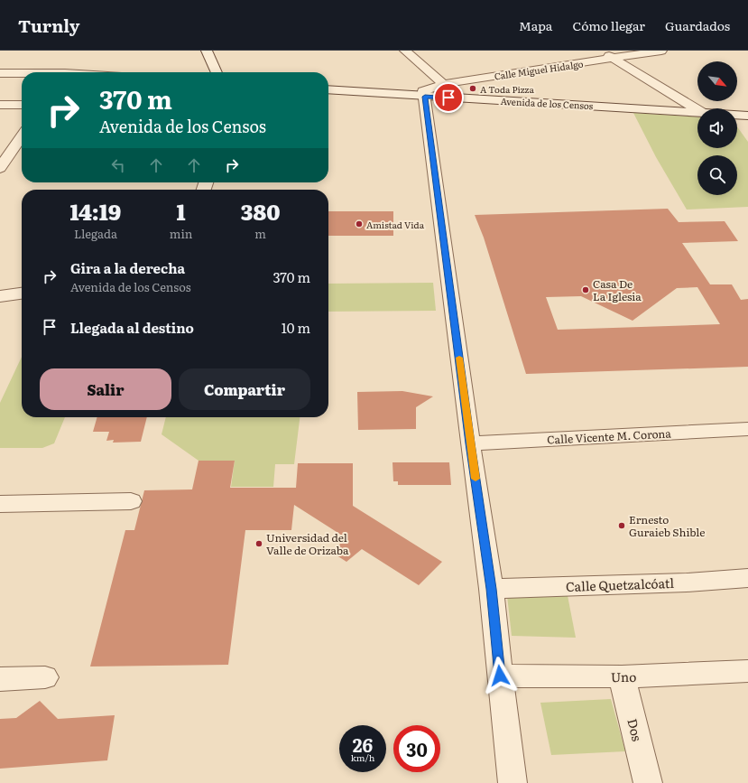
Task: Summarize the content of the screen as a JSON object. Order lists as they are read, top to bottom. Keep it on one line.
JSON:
{"streets":{"street":["Calle Miguel Hidalgo","Avenida de los Censos","Calle Vicente M. Corona","Calle Quetzalcóatl","Uno","Dos"]},"crossings":[["Calle Miguel Hidalgo","Avenida de los Censos"],["Uno","Dos"]],"places":["A Toda Pizza","Amistad Vida","Casa De La Iglesia","Ernesto Guraieb Shible","Universidad del Valle de Orizaba"],"north":"bottom right","page":{"header":"Turnly","nav":["Mapa","Cómo llegar","Guardados"],"turn":["370 m","Avenida de los Censos"],"eta":["14:19","Llegada","1","min","380","m"],"list":[{"name":"Gira a la derecha","note":"Avenida de los Censos","value":"370 m"},{"name":"Llegada al destino","value":"10 m"}],"buttons":["Salir","Compartir"],"speed":"26 km/h","limit":"30"}}
